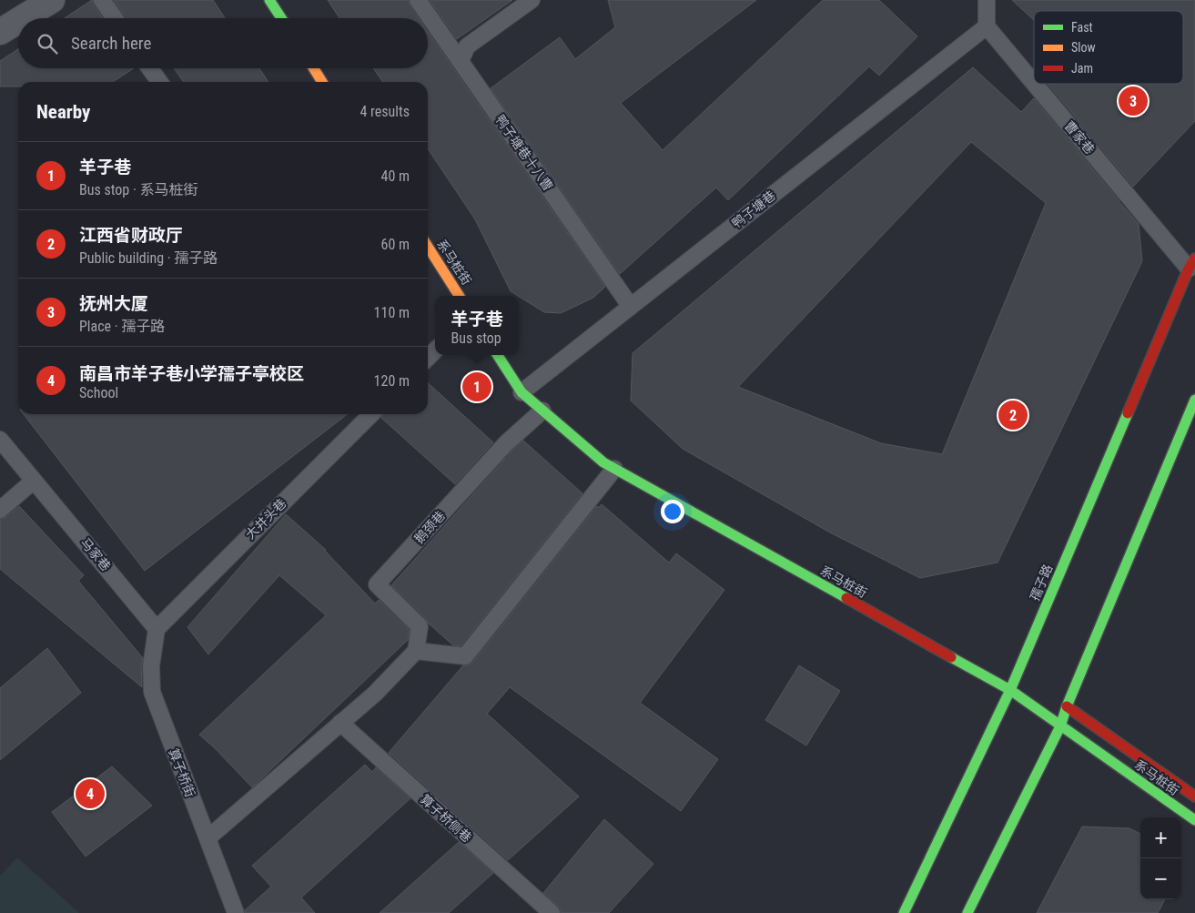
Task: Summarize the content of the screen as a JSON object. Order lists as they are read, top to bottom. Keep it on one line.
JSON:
{"streets":{"main road":["系马桩街","孺子路"],"lane":["曹家巷","鸭子塘巷十八曹","鸭子塘巷","大井头巷","鹅颈巷","马家巷","算子桥街","算子桥侧巷"]},"crossings":[["曹家巷","鸭子塘巷"],["曹家巷","孺子路"],["鸭子塘巷十八曹","鸭子塘巷"],["鸭子塘巷","系马桩街"],["系马桩街","鹅颈巷"],["系马桩街","孺子路"],["大井头巷","马家巷"],["大井头巷","算子桥街"],["马家巷","算子桥街"]],"legend":["Fast","Slow","Jam"],"page":{"search":"Search here","heading":["Nearby","4 results"],"pins":["3","1","2","4"],"list":[{"mark":"1","name":"羊子巷","note":"Bus stop · 系马桩街","value":"40 m"},{"mark":"2","name":"江西省财政厅","note":"Public building · 孺子路","value":"60 m"},{"mark":"3","name":"抚州大厦","note":"Place · 孺子路","value":"110 m"},{"mark":"4","name":"南昌市羊子巷小学孺子亭校区","note":"School","value":"120 m"}],"popup":["羊子巷","Bus stop"],"map_buttons":["+","−"]}}
